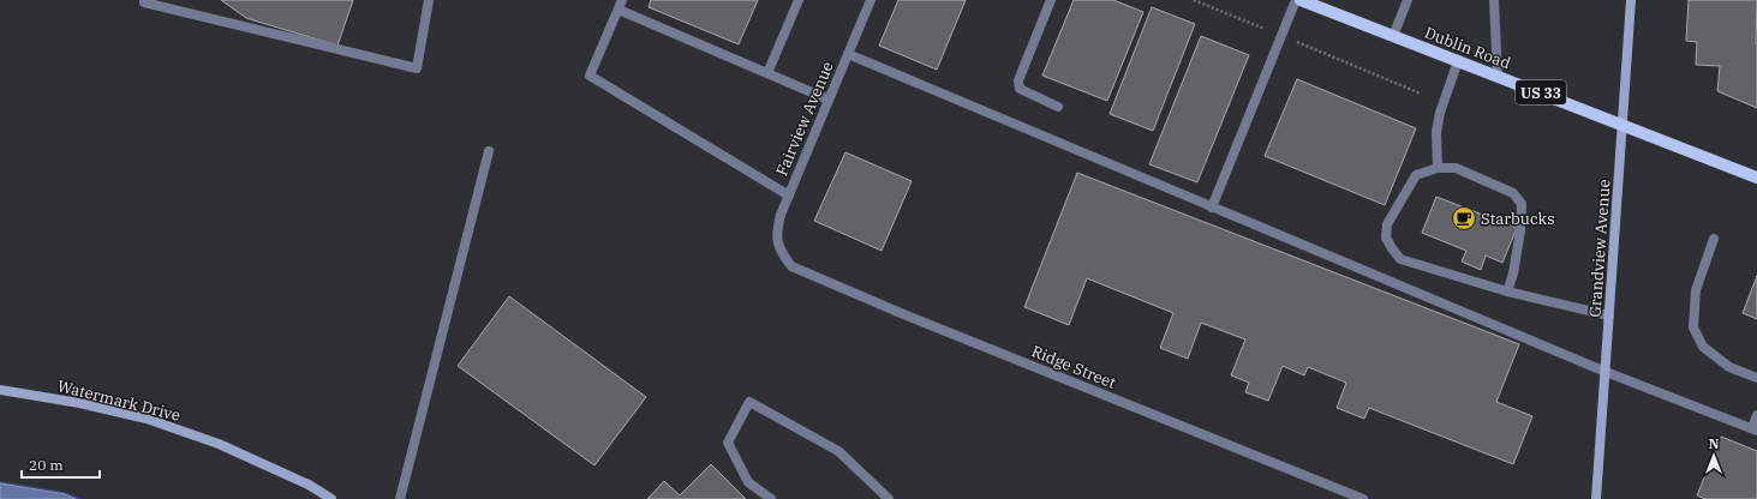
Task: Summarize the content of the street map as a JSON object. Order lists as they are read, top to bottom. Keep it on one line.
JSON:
{"streets":{"main road":["Dublin Road","US 33","Grandview Avenue","Watermark Drive"],"street":["Fairview Avenue","Ridge Street"]},"crossings":[["Dublin Road","Grandview Avenue"],["Fairview Avenue","Ridge Street"]],"places":{"cafe":["Starbucks"]},"scale_bar":"20 m","north":"top"}
